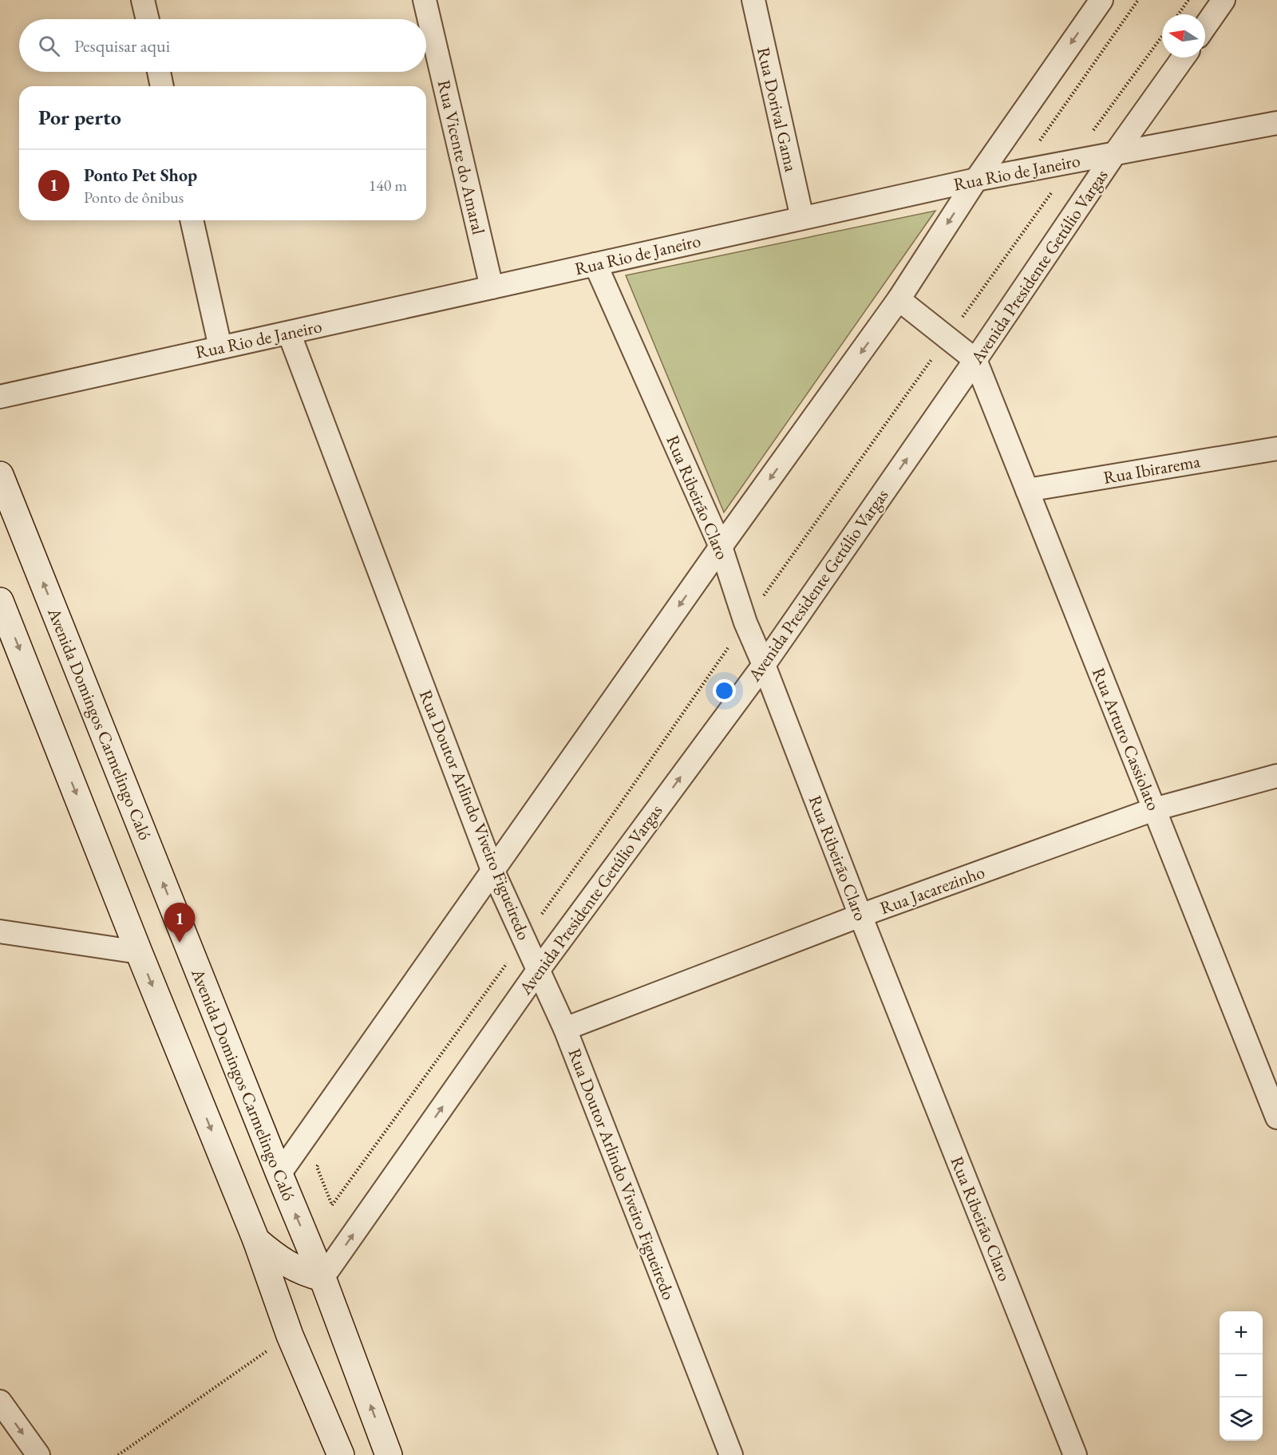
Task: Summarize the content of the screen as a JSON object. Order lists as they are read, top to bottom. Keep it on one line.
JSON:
{"streets":{"street":["Rua Dorival Gama","Rua Vicente do Amaral","Rua Rio de Janeiro","Avenida Presidente Getúlio Vargas","Rua Ibirarema","Rua Ribeirão Claro","Avenida Domingos Carmelingo Caló","Rua Arturo Cassiolato","Rua Doutor Arlindo Viveiro Figueiredo","Rua Jacarezinho"]},"crossings":[["Rua Dorival Gama","Rua Rio de Janeiro"],["Rua Vicente do Amaral","Rua Rio de Janeiro"],["Rua Rio de Janeiro","Avenida Presidente Getúlio Vargas"],["Rua Rio de Janeiro","Rua Ribeirão Claro"],["Rua Rio de Janeiro","Rua Doutor Arlindo Viveiro Figueiredo"],["Avenida Presidente Getúlio Vargas","Rua Ribeirão Claro"],["Avenida Presidente Getúlio Vargas","Avenida Domingos Carmelingo Caló"],["Avenida Presidente Getúlio Vargas","Rua Arturo Cassiolato"],["Avenida Presidente Getúlio Vargas","Rua Doutor Arlindo Viveiro Figueiredo"],["Rua Ibirarema","Rua Arturo Cassiolato"],["Rua Ribeirão Claro","Rua Jacarezinho"],["Rua Arturo Cassiolato","Rua Jacarezinho"],["Rua Doutor Arlindo Viveiro Figueiredo","Rua Jacarezinho"]],"north":"left","page":{"search":"Pesquisar aqui","heading":"Por perto","list":[{"mark":"1","name":"Ponto Pet Shop","note":"Ponto de ônibus","value":"140 m"}],"pins":"1","map_buttons":["+","−"]}}
